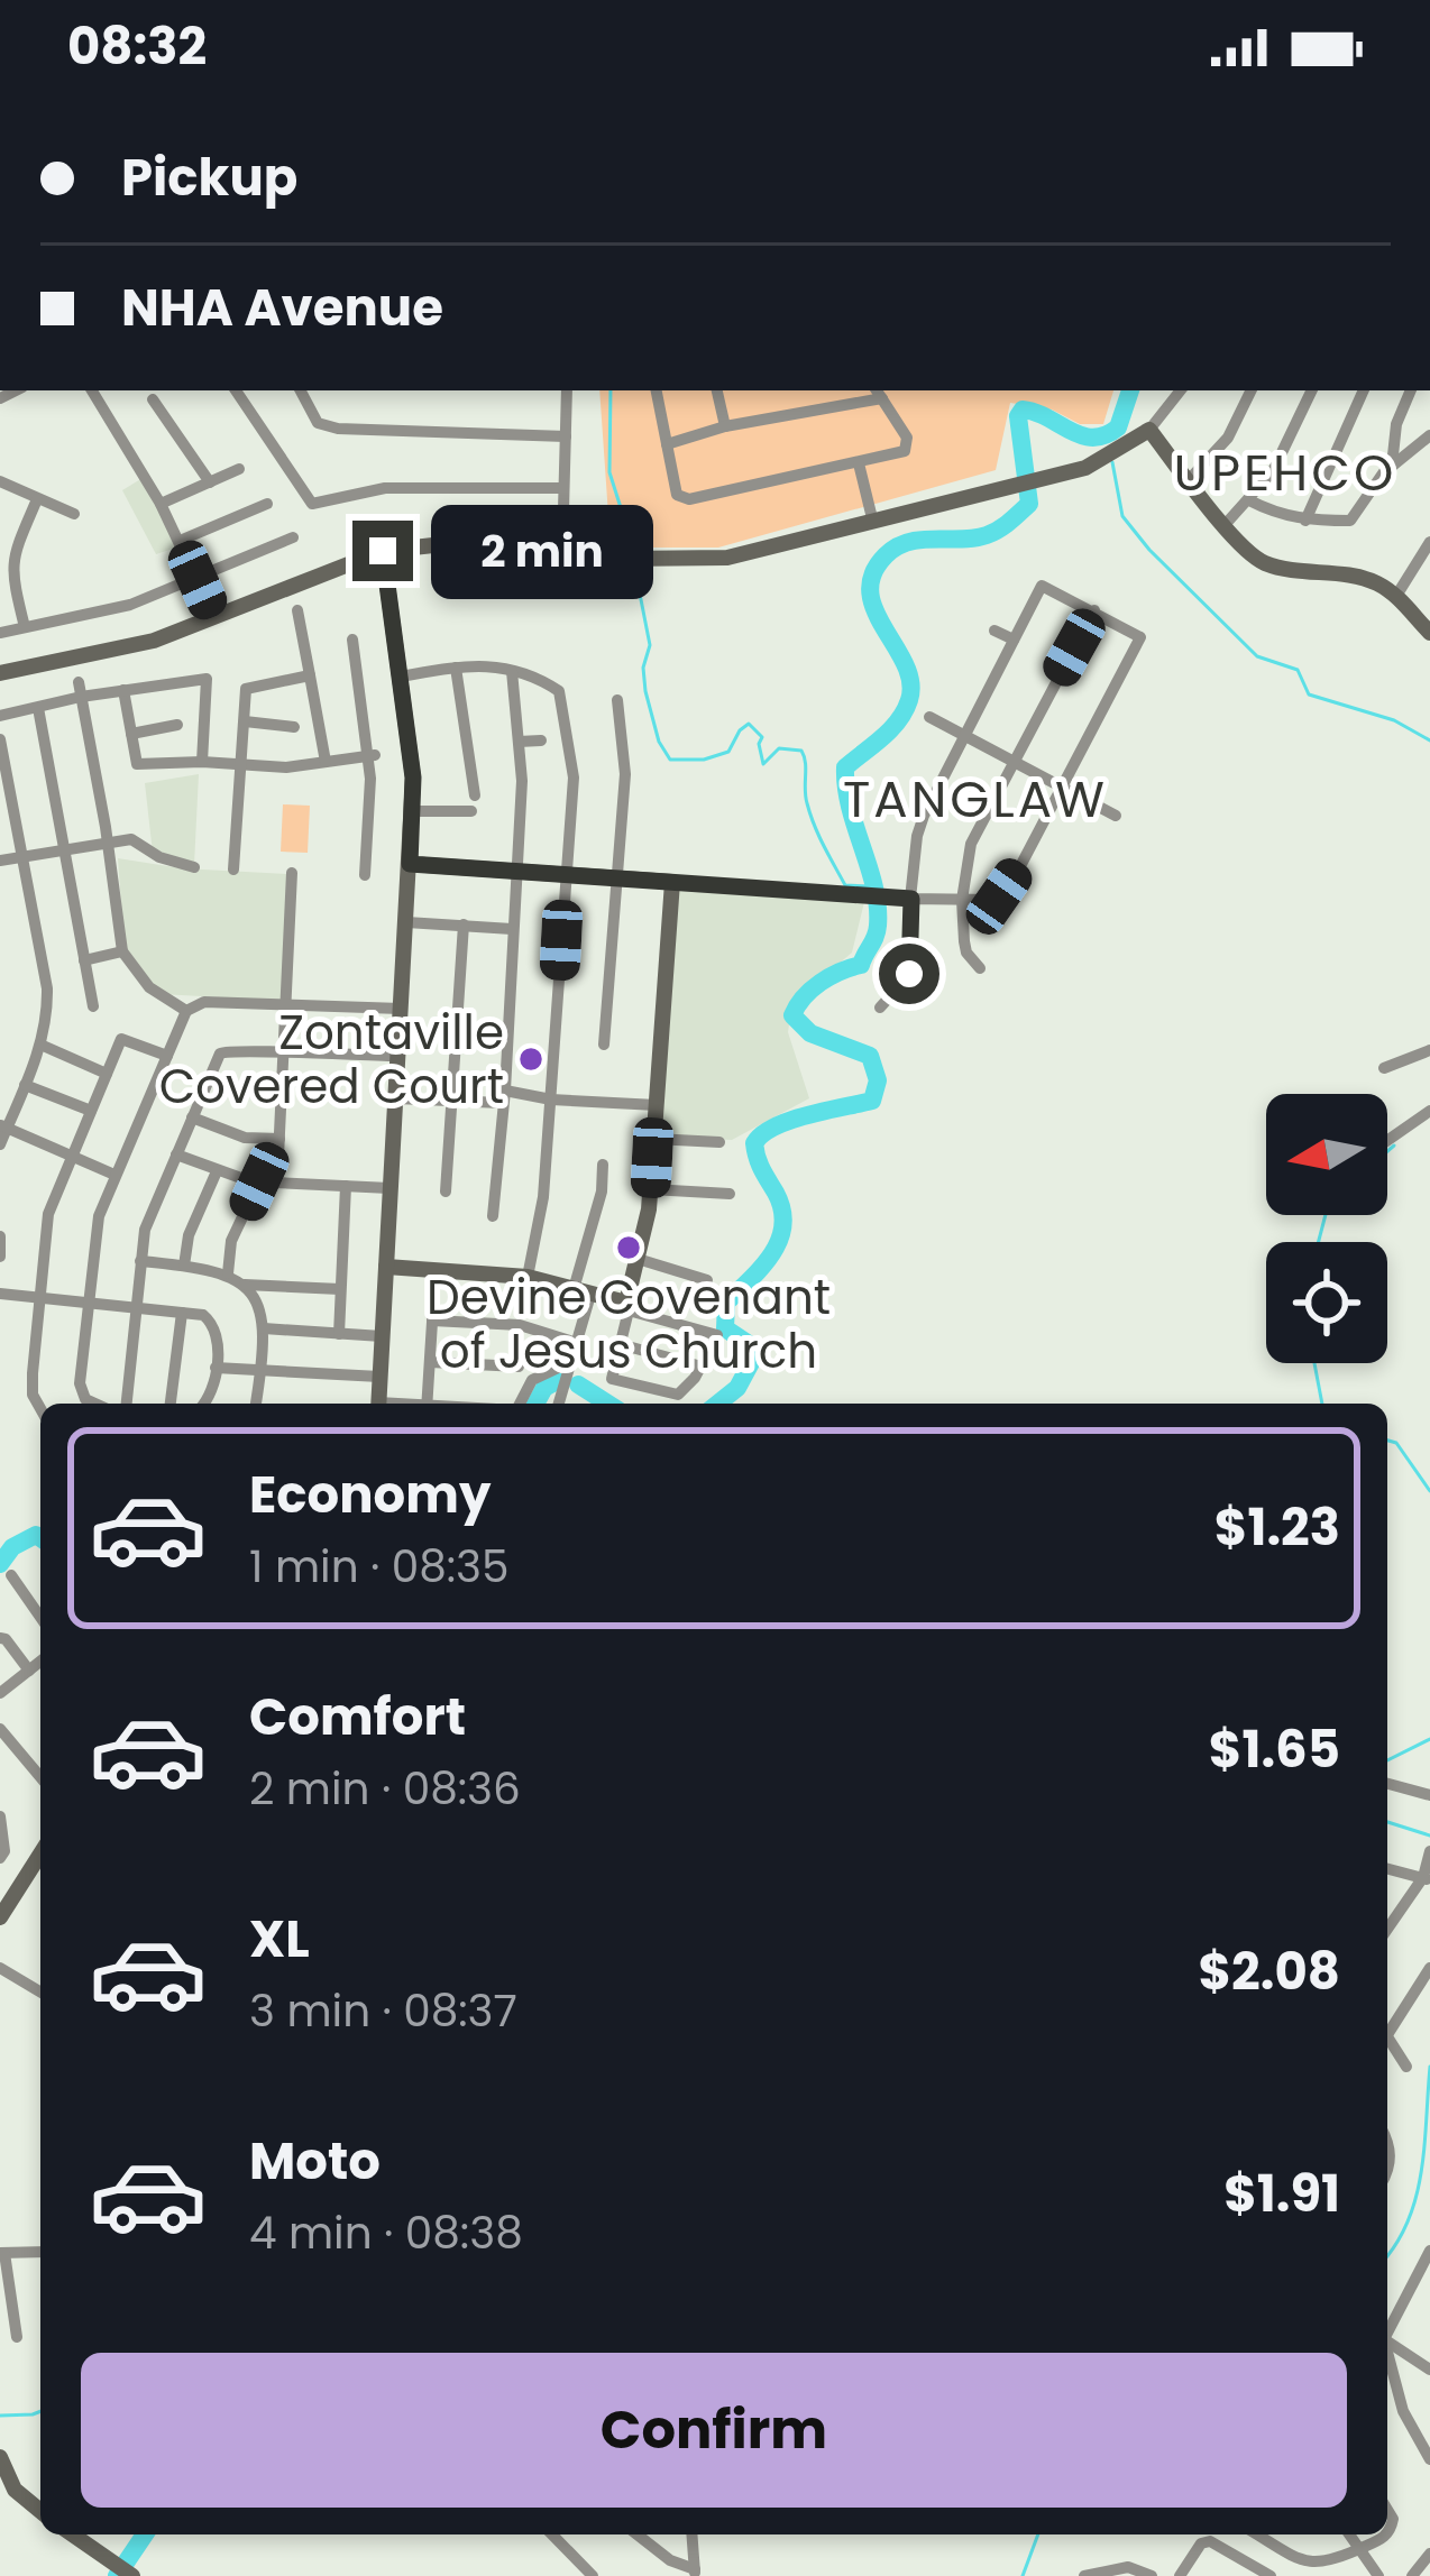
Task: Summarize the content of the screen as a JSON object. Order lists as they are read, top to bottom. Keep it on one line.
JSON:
{"districts":["UPEHCO","TANGLAW"],"places":["Zontaville Covered Court","Devine Covenant of Jesus Church"],"north":"left","page":{"status":"08:32","banner":["Pickup","NHA Avenue"],"bubble":"2 min","list":[{"name":"Economy","note":"1 min · 08:35","value":"$1.23"},{"name":"Comfort","note":"2 min · 08:36","value":"$1.65"},{"name":"XL","note":"3 min · 08:37","value":"$2.08"},{"name":"Moto","note":"4 min · 08:38","value":"$1.91"}],"buttons":"Confirm"}}
